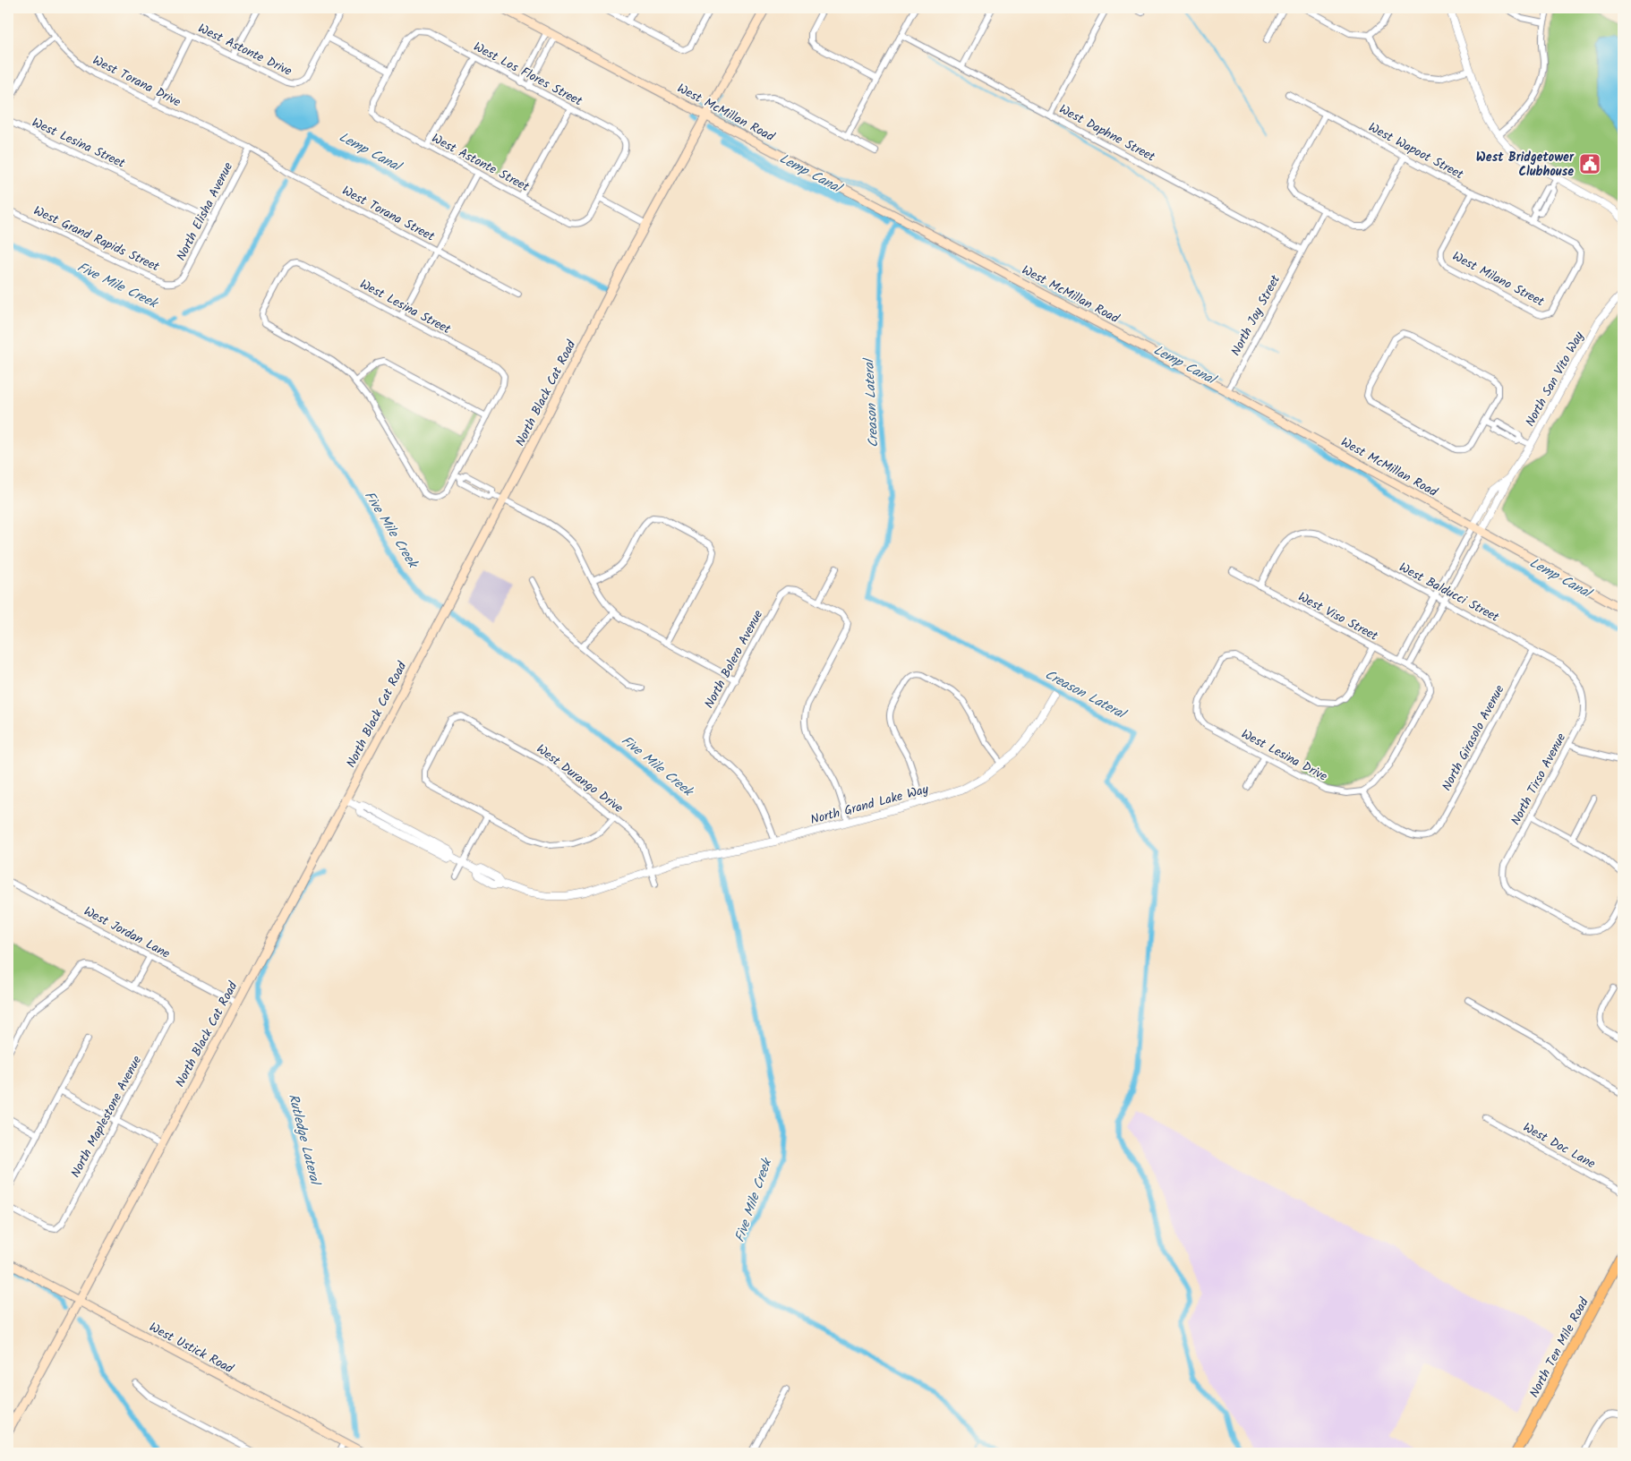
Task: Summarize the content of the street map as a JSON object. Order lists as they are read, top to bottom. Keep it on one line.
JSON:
{"streets":{"main road":["West McMillan Road","North Black Cat Road","West Ustick Road","North Ten Mile Road"],"street":["West Astonte Drive","West Los Flores Street","West Torana Drive","West Daphne Street","West Lesina Street","West Wapoot Street","West Astonte Street","North Elisha Avenue","West Torana Street","West Grand Rapids Street","West Milano Street","North Joy Street","North San Vito Way","West Balducci Street","West Viso Street","North Bolero Avenue","North Girasolo Avenue","West Lesina Drive","West Durango Drive","North Tirso Avenue","North Grand Lake Way","West Jordan Lane","North Maplestone Avenue","West Doc Lane"]},"crossings":[["West Los Flores Street","West Astonte Street"],["West Torana Drive","North Elisha Avenue"],["West Torana Drive","West Torana Street"],["West McMillan Road","North Joy Street"],["West McMillan Road","North San Vito Way"],["West McMillan Road","North Black Cat Road"],["West Daphne Street","North Joy Street"],["West Lesina Street","North Elisha Avenue"],["West Wapoot Street","West Milano Street"],["North Elisha Avenue","West Torana Street"],["North Elisha Avenue","West Grand Rapids Street"],["North Black Cat Road","North Grand Lake Way"],["North Black Cat Road","West Jordan Lane"],["North Black Cat Road","West Ustick Road"],["West Balducci Street","West Viso Street"],["West Balducci Street","North Girasolo Avenue"],["West Balducci Street","North Tirso Avenue"],["West Viso Street","North Girasolo Avenue"],["West Viso Street","West Lesina Drive"],["North Bolero Avenue","North Grand Lake Way"],["North Girasolo Avenue","West Lesina Drive"],["West Durango Drive","North Grand Lake Way"]],"water":["Lemp Canal","Five Mile Creek","Creason Lateral","Rutledge Lateral"],"places":{"public building":["West Bridgetower Clubhouse"]}}
